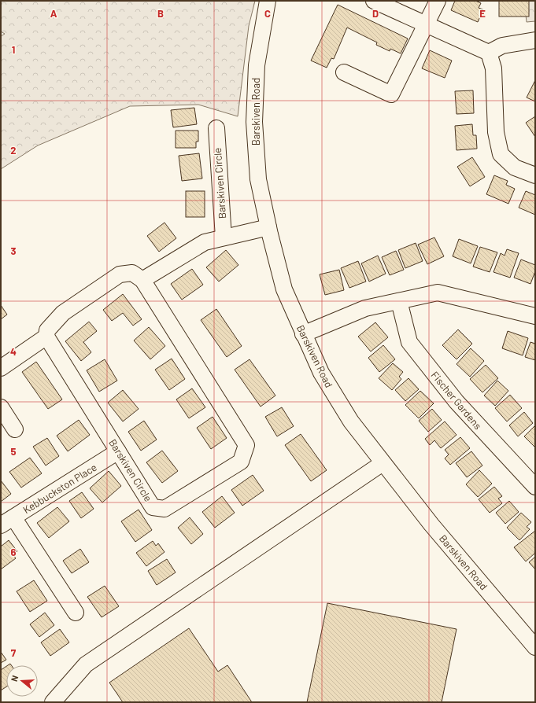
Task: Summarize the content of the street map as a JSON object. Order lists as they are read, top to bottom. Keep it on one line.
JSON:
{"streets":{"street":["Barskiven Road","Barskiven Circle","Fischer Gardens","Kebbuckston Place"]},"crossings":[["Barskiven Circle","Kebbuckston Place"]],"north":"left","grid":{"columns":["A","B","C","D","E"],"rows":["1","2","3","4","5","6","7"]}}
